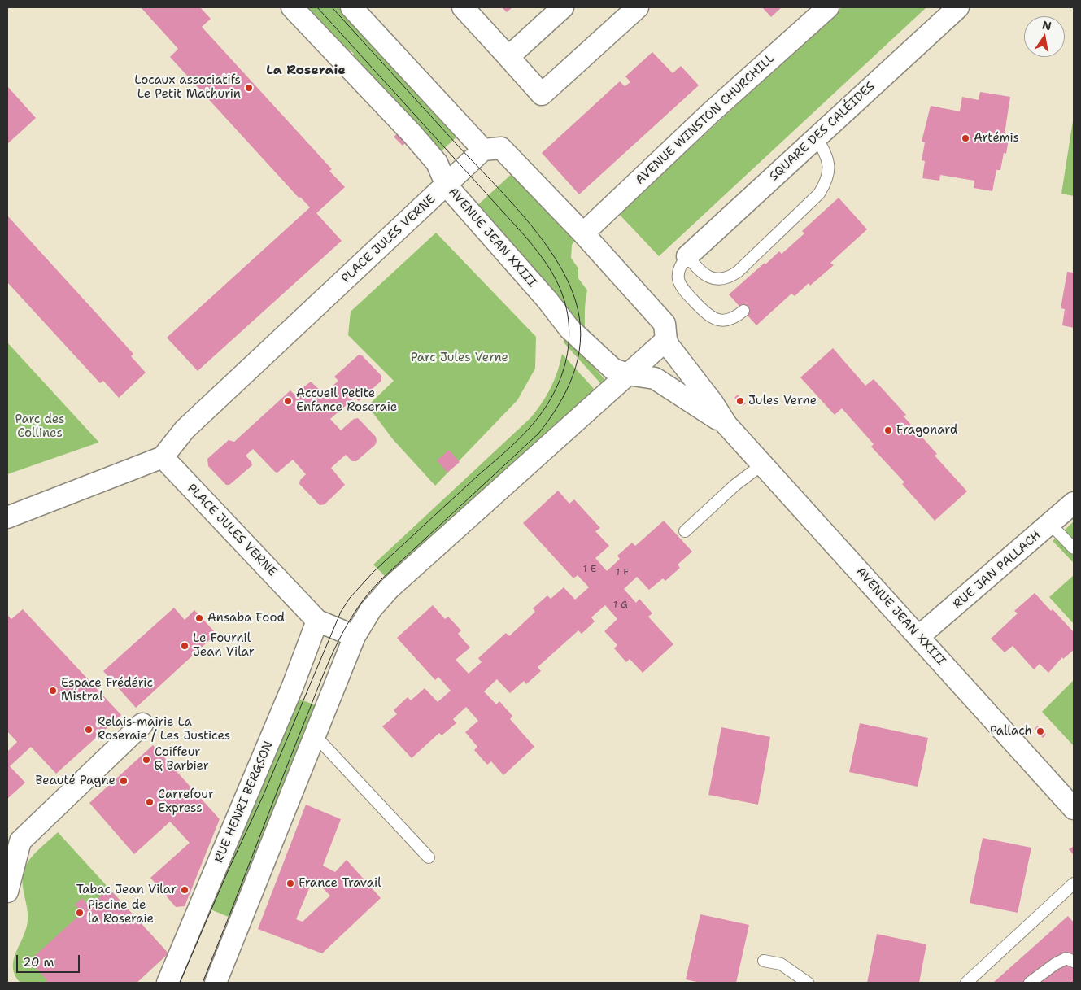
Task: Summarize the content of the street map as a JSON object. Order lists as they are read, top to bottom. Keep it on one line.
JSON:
{"streets":{"street":["AVENUE WINSTON CHURCHILL","SQUARE DES CALÉIDES","AVENUE JEAN XXIII","PLACE JULES VERNE","RUE JAN PALLACH","RUE HENRI BERGSON"]},"crossings":[["AVENUE WINSTON CHURCHILL","AVENUE JEAN XXIII"],["AVENUE JEAN XXIII","PLACE JULES VERNE"],["AVENUE JEAN XXIII","RUE JAN PALLACH"],["PLACE JULES VERNE","RUE HENRI BERGSON"]],"districts":["La Roseraie"],"parks":["Parc Jules Verne","Parc des Collines"],"places":["Locaux associatifs Le Petit Mathurin","Artémis","Accueil Petite Enfance Roseraie","Jules Verne","Fragonard","Ansaba Food","Le Fournil Jean Vilar","Espace Frédéric Mistral","Relais-mairie La Roseraie / Les Justices","Pallach","Coiffeur & Barbier","Beauté Pagne","Carrefour Express","France Travail","Tabac Jean Vilar","Piscine de la Roseraie"],"house_numbers":["1 E","1 F","1 G"],"scale_bar":"20 m","north":"top"}
